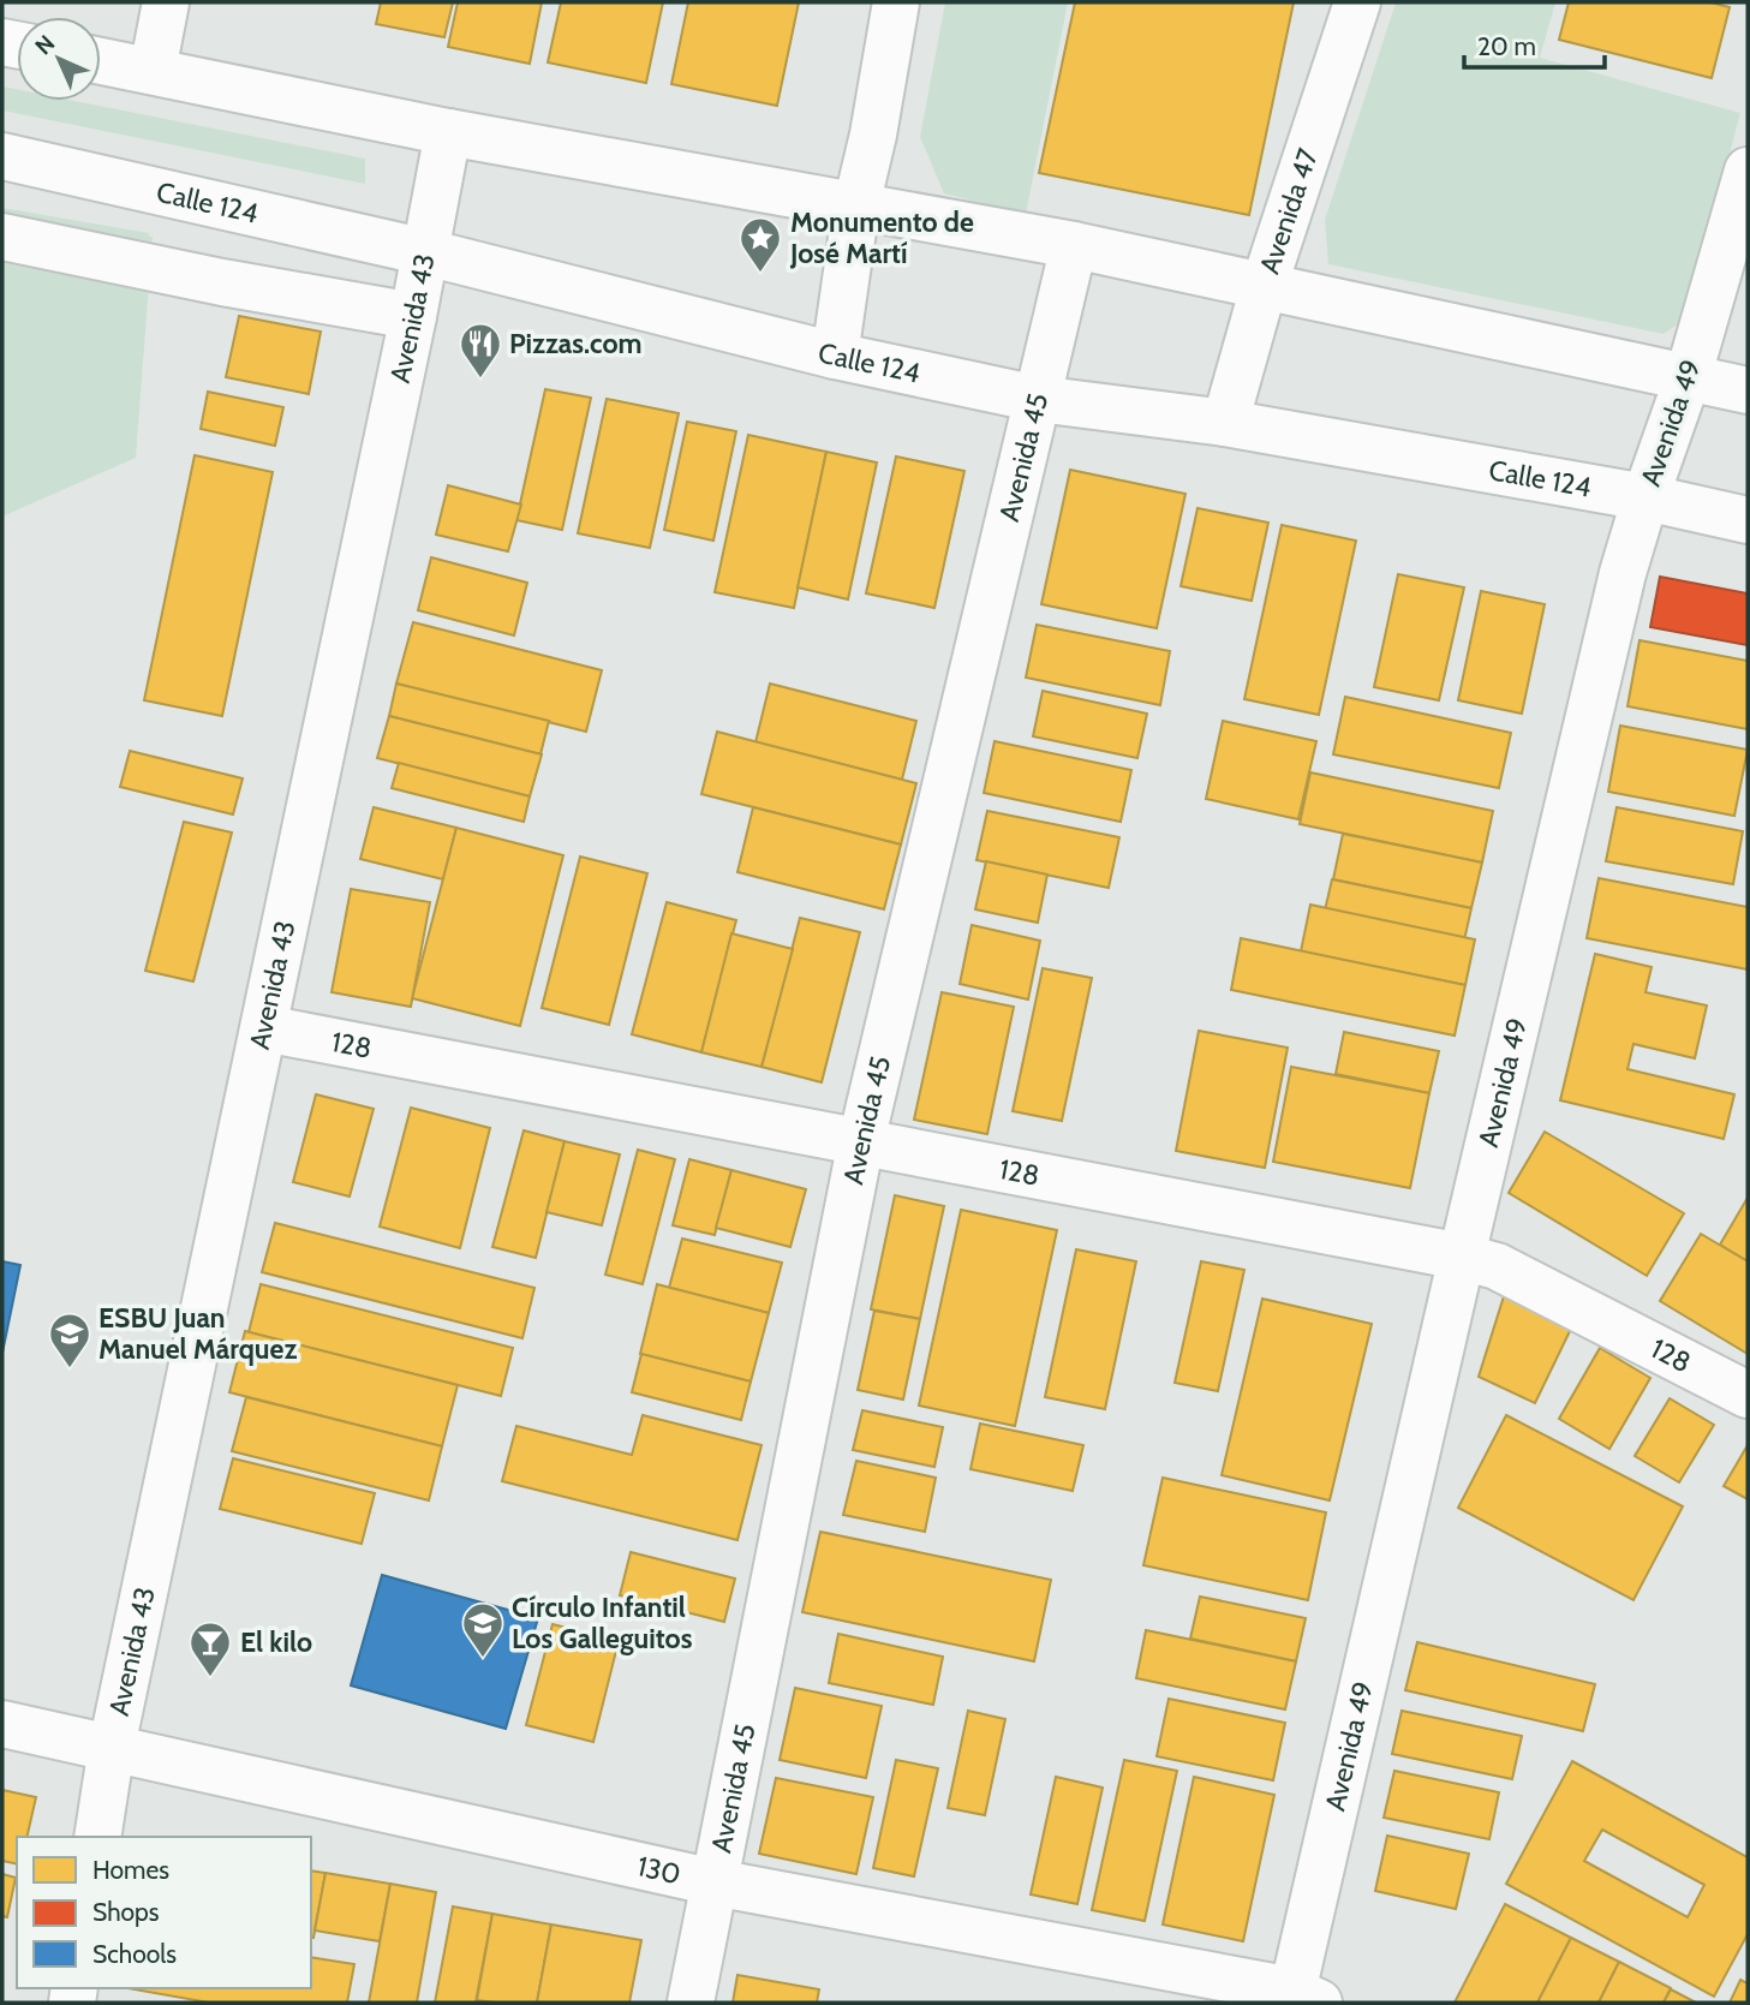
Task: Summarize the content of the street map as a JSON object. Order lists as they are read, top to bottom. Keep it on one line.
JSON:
{"streets":{"street":["Calle 124","Avenida 47","Avenida 43","Avenida 49","Avenida 45","128","130"]},"crossings":[["Calle 124","Avenida 47"],["Calle 124","Avenida 43"],["Calle 124","Avenida 49"],["Calle 124","Avenida 45"],["Avenida 43","128"],["Avenida 43","130"],["Avenida 49","128"],["Avenida 49","130"],["Avenida 45","128"],["Avenida 45","130"]],"places":{"place":["Monumento de José Martí"],"restaurant":["Pizzas.com"],"school or university":["ESBU Juan Manuel Márquez","Círculo Infantil Los Galleguitos"],"bar":["El kilo"]},"legend":["Homes","Shops","Schools"],"scale_bar":"20 m","north":"top left"}
